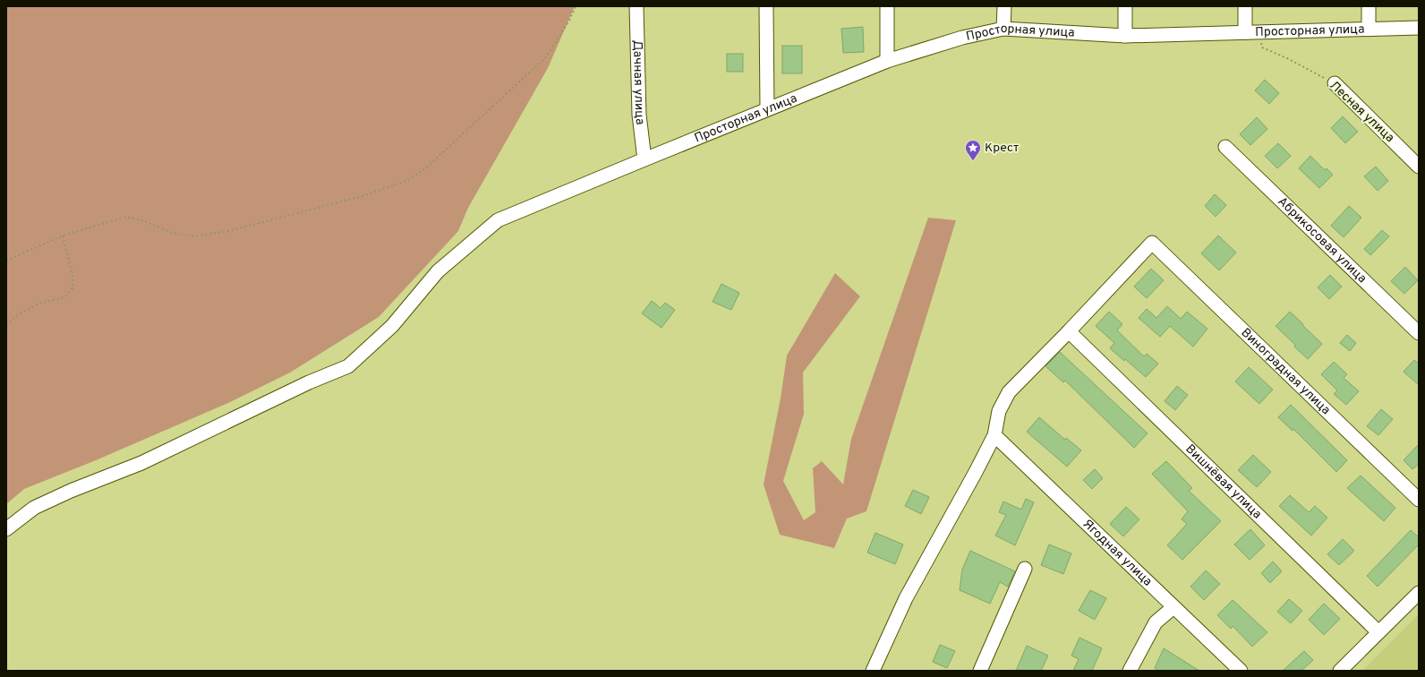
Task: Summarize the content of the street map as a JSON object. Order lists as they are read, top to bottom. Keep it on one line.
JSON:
{"streets":{"street":["Просторная улица","Дачная улица","Лесная улица","Абрикосовая улица","Виноградная улица","Вишнёвая улица","Ягодная улица"]},"crossings":[["Просторная улица","Дачная улица"],["Просторная улица","Лесная улица"],["Виноградная улица","Вишнёвая улица"]],"places":{"place":["Крест"]}}
